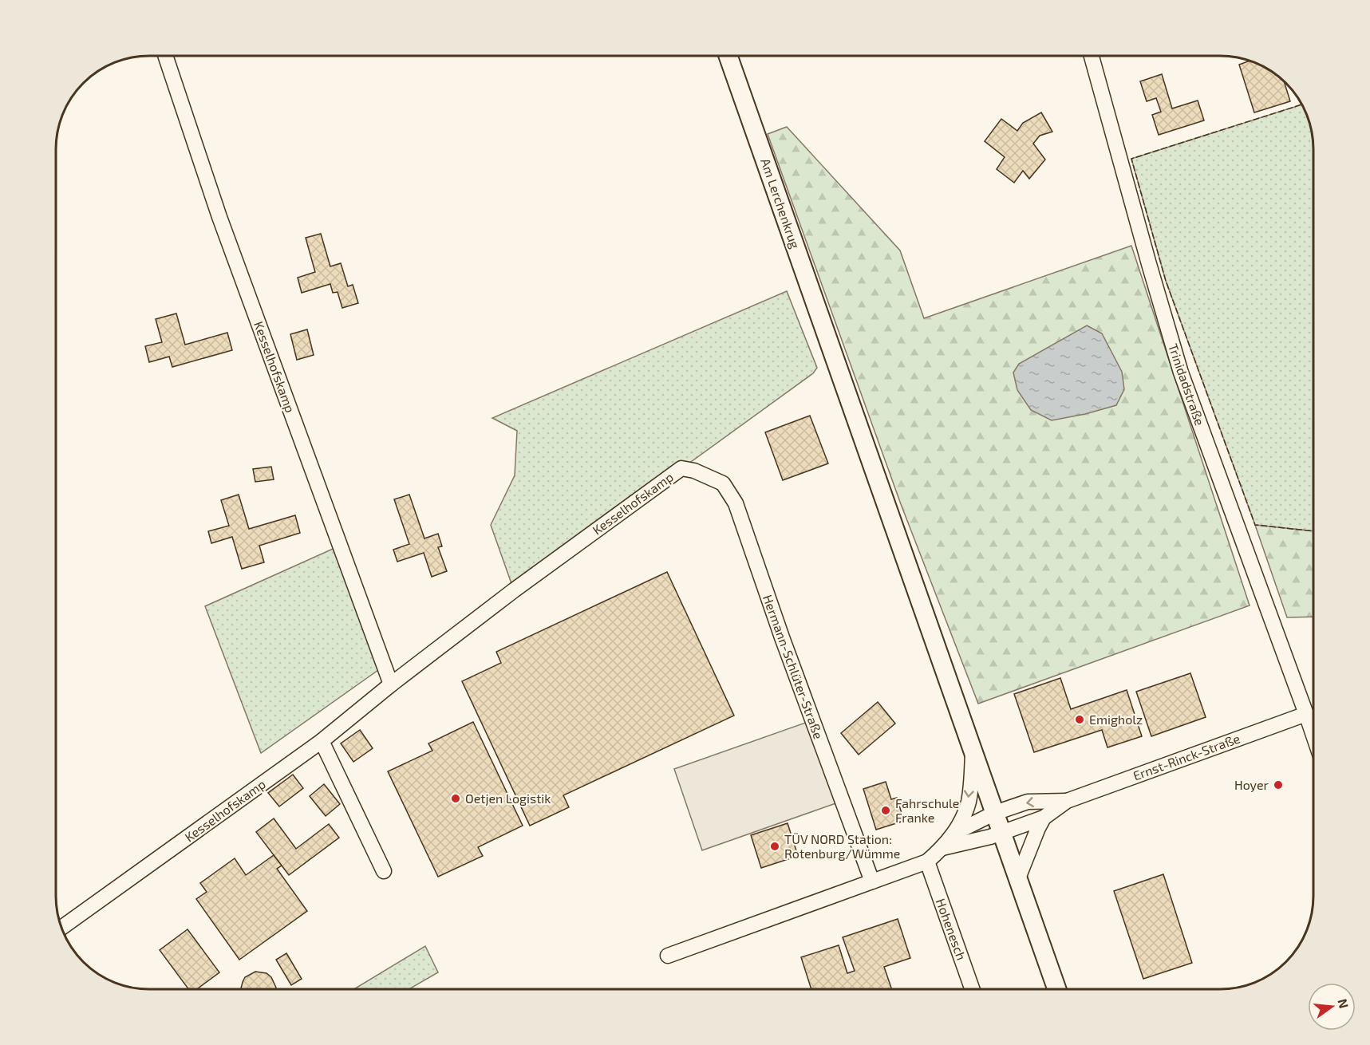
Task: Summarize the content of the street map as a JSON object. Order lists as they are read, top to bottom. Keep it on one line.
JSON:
{"streets":{"main road":["Am Lerchenkrug"],"street":["Kesselhofskamp","Trinidadstraße","Hermann-Schlüter-Straße","Ernst-Rinck-Straße","Hohenesch"]},"crossings":[["Am Lerchenkrug","Ernst-Rinck-Straße"],["Kesselhofskamp","Hermann-Schlüter-Straße"],["Trinidadstraße","Ernst-Rinck-Straße"]],"places":["Emigholz","Hoyer","Oetjen Logistik","Fahrschule Franke","TÜV NORD Station: Rotenburg/Wümme"],"north":"right"}
